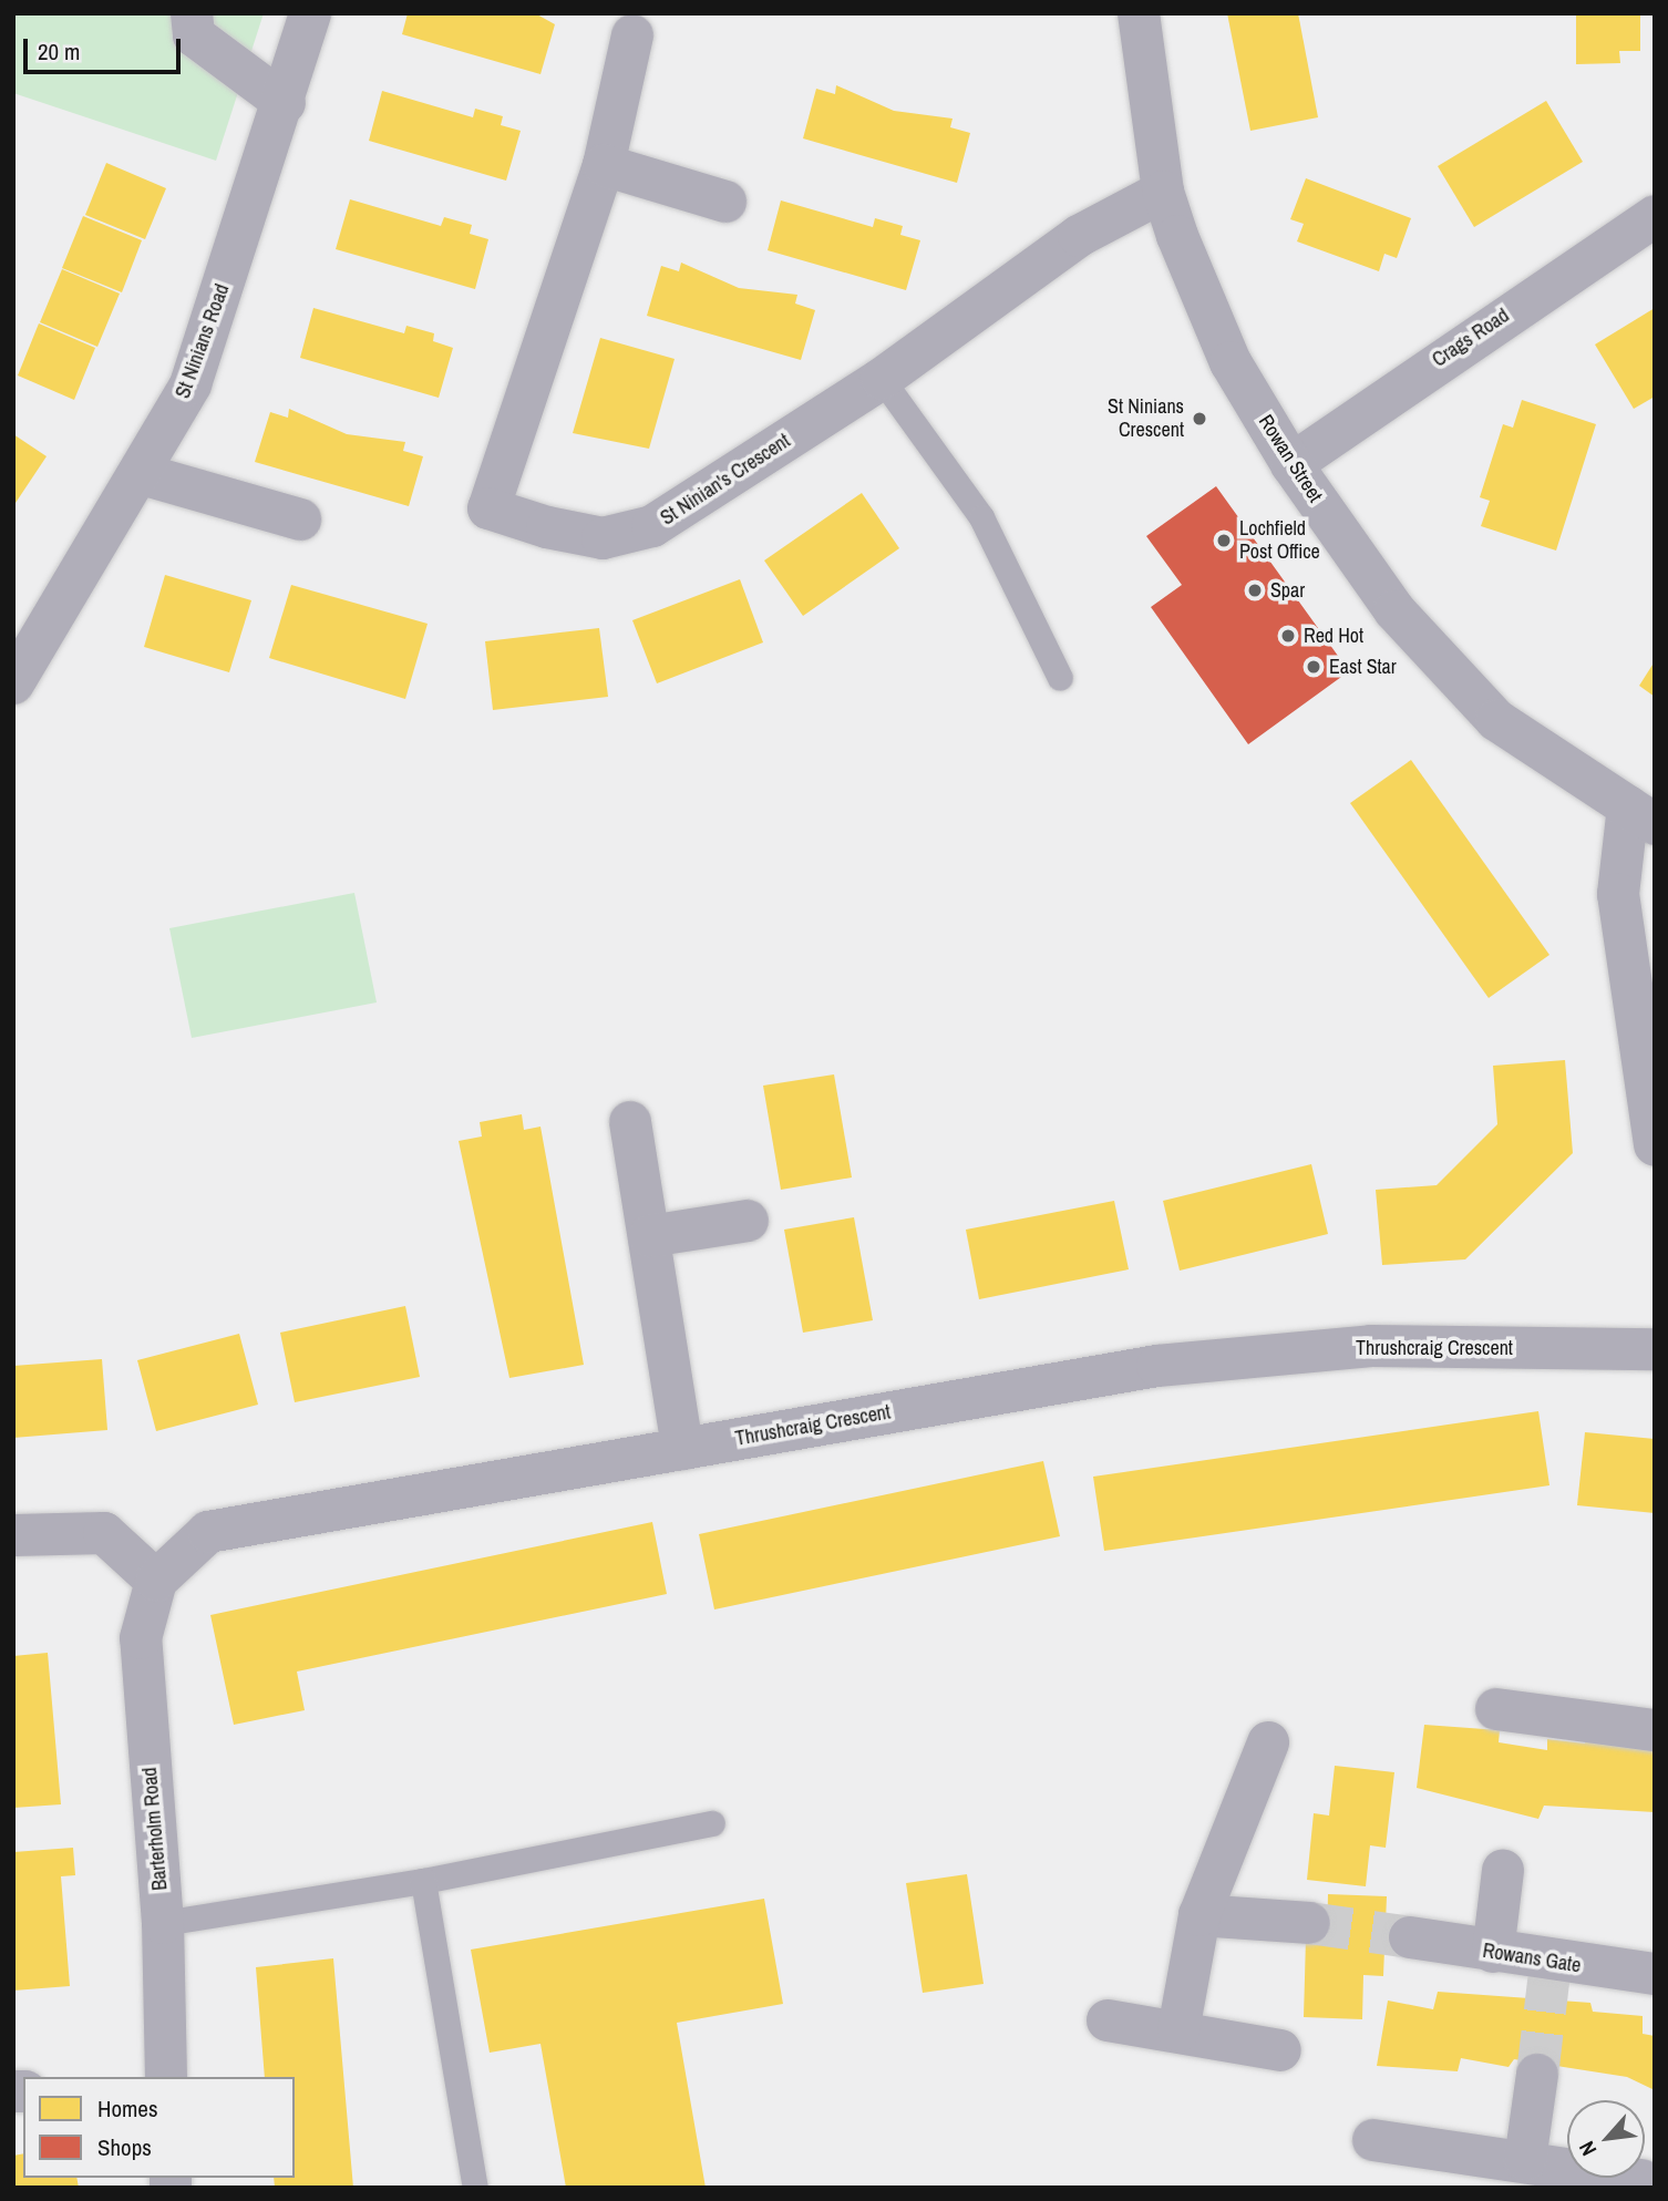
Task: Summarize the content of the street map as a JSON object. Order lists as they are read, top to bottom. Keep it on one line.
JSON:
{"streets":{"street":["Crags Road","St Ninians Road","Rowan Street","St Ninian's Crescent","Thrushcraig Crescent","Barterholm Road","Rowans Gate"]},"crossings":[["Crags Road","Rowan Street"],["Rowan Street","St Ninian's Crescent"],["Thrushcraig Crescent","Barterholm Road"]],"places":["St Ninians Crescent","Lochfield Post Office","Spar","Red Hot","East Star"],"legend":["Homes","Shops"],"scale_bar":"20 m","north":"bottom left"}
